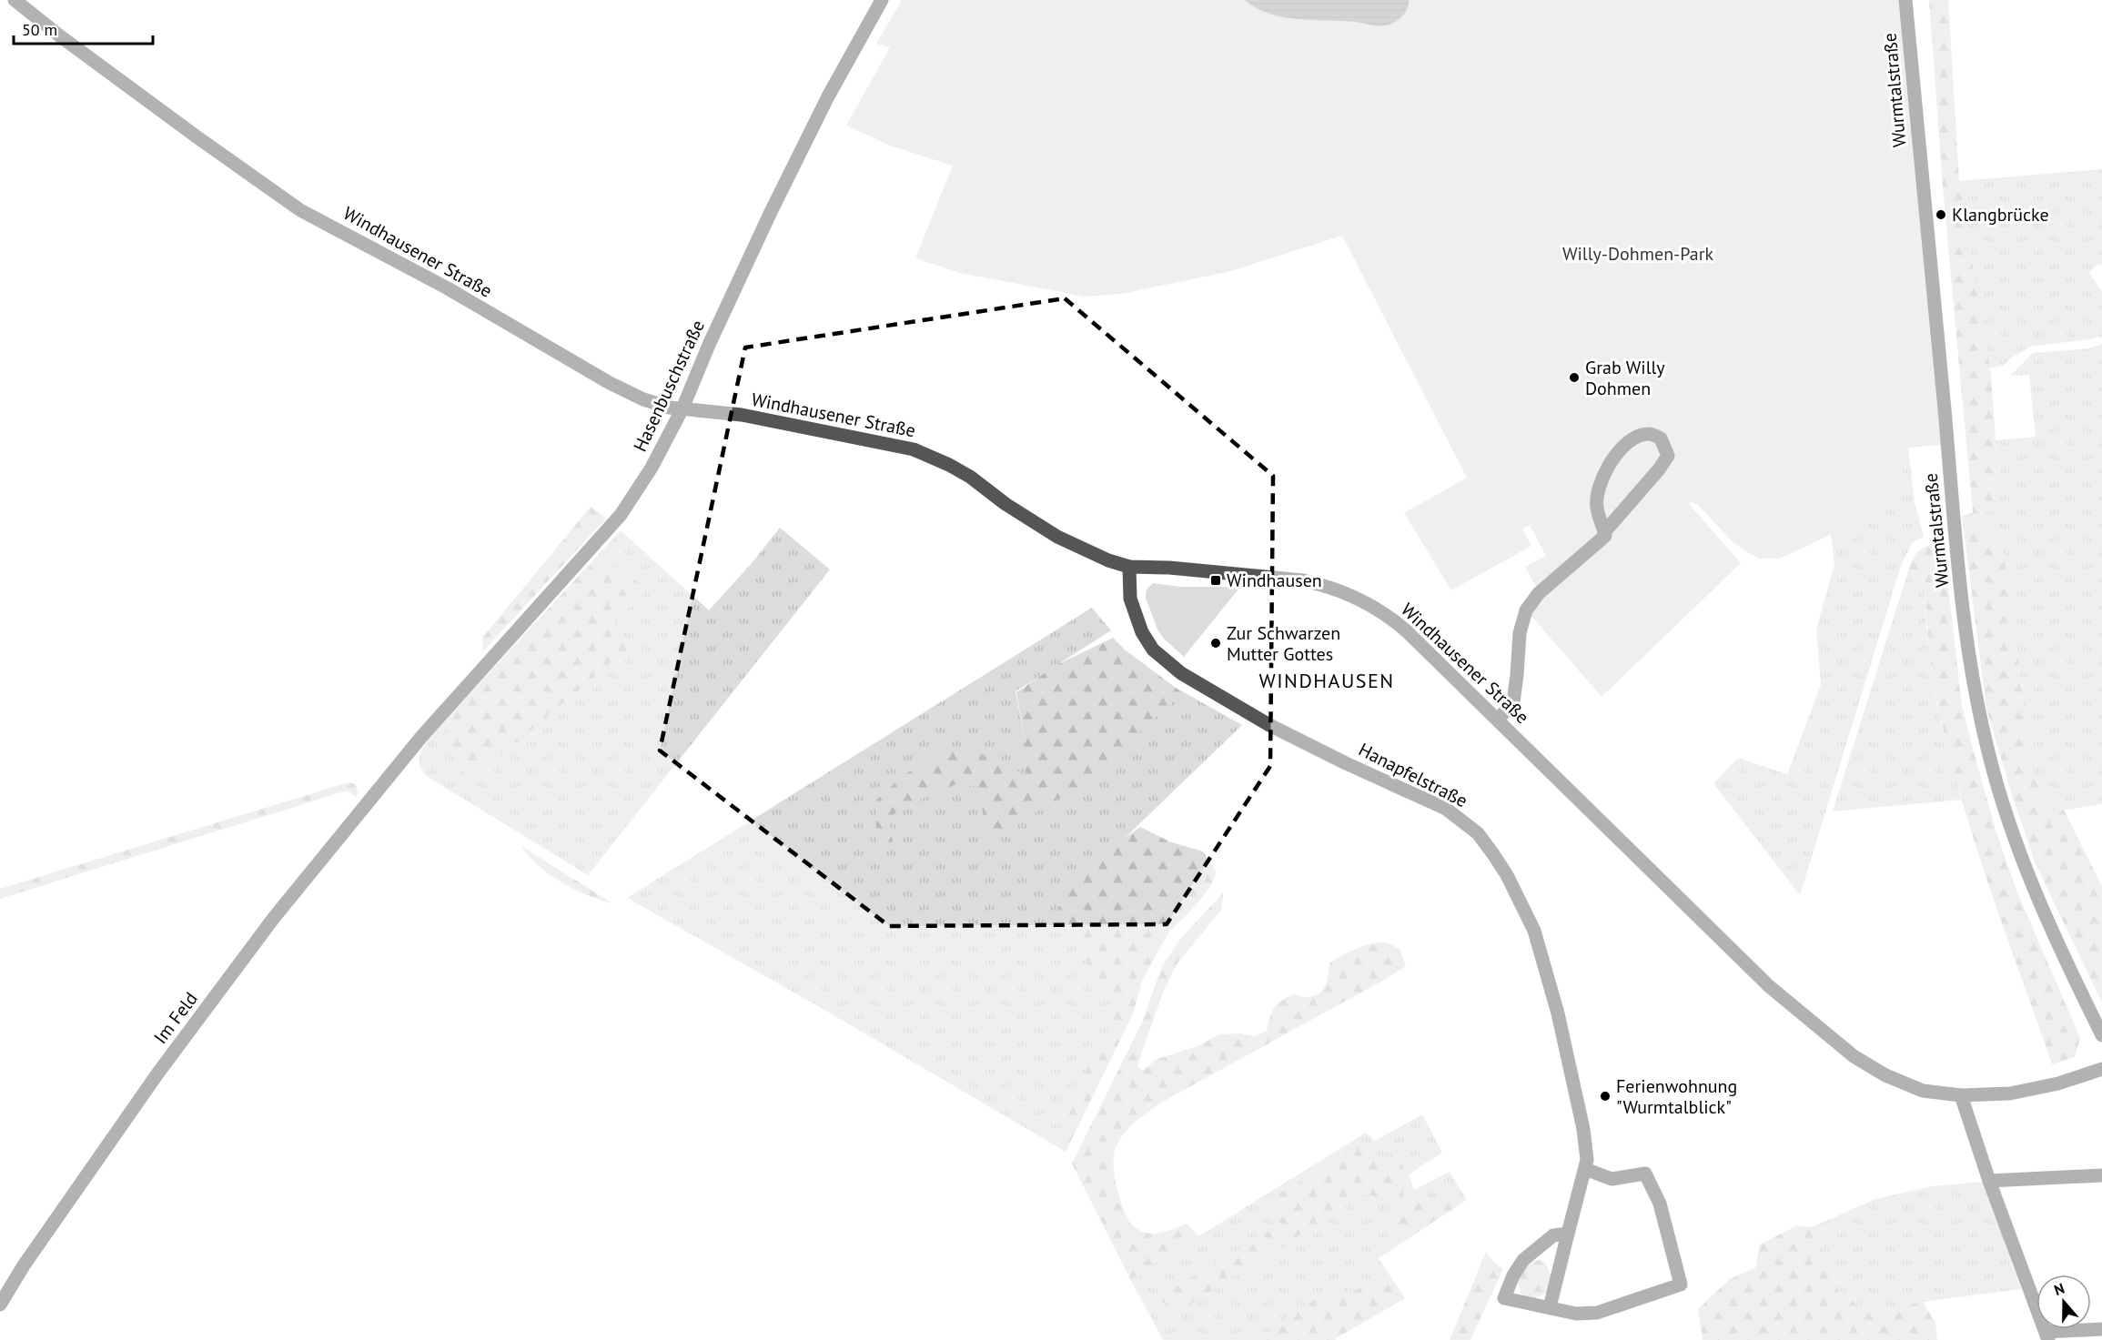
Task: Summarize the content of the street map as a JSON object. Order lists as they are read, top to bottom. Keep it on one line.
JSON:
{"streets":{"street":["Wurmtalstraße","Windhausener Straße","Hasenbuschstraße","Hanapfelstraße","Im Feld"]},"crossings":[["Windhausener Straße","Hasenbuschstraße"],["Windhausener Straße","Hanapfelstraße"],["Hasenbuschstraße","Im Feld"]],"districts":["WINDHAUSEN"],"parks":["Willy-Dohmen-Park"],"places":{"other":["Klangbrücke","Grab Willy Dohmen","Zur Schwarzen Mutter Gottes","Ferienwohnung \"Wurmtalblick\""],"transit":["Windhausen"]},"scale_bar":"50 m","north":"top"}
